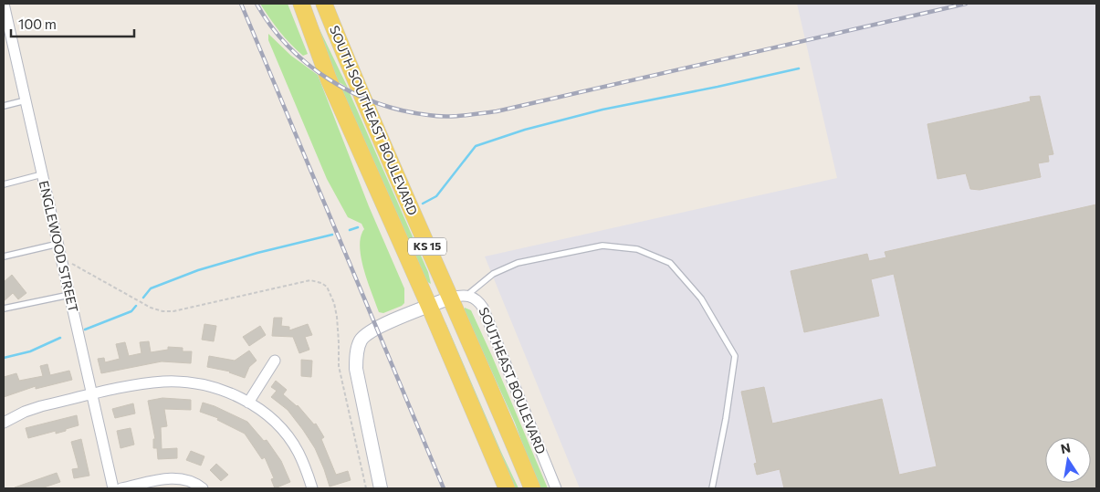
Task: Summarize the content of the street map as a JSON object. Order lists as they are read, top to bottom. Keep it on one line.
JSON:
{"streets":{"main road":["SOUTH SOUTHEAST BOULEVARD","KS 15"],"street":["ENGLEWOOD STREET","SOUTHEAST BOULEVARD"]},"crossings":[["SOUTH SOUTHEAST BOULEVARD","SOUTHEAST BOULEVARD"]],"scale_bar":"100 m","north":"top"}
